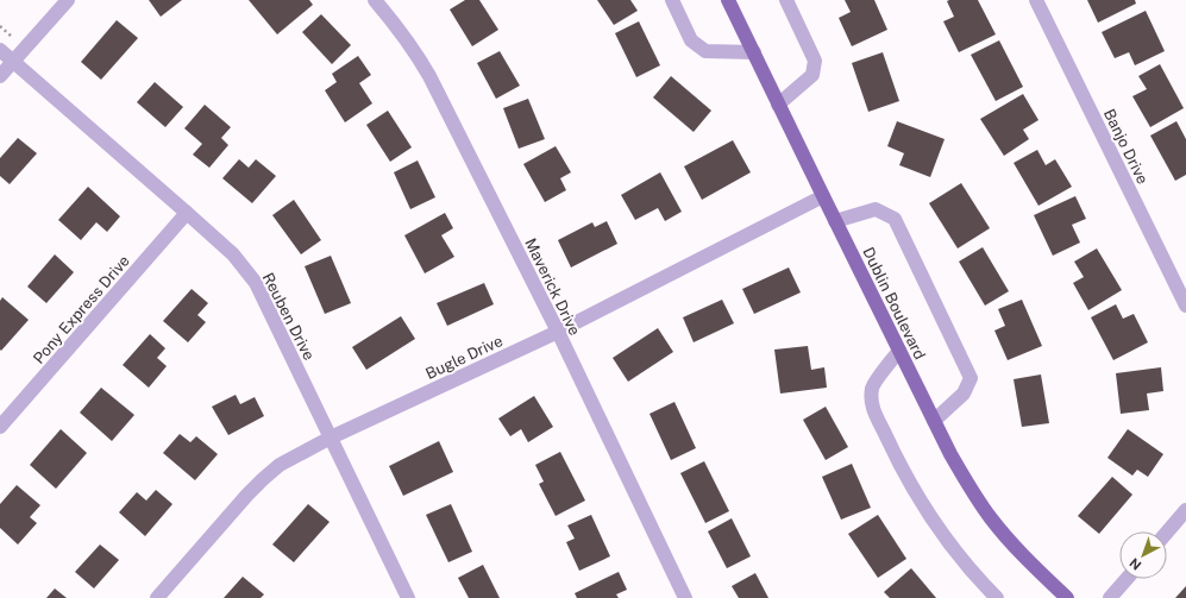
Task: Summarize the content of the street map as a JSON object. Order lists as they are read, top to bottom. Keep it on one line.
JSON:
{"streets":{"main road":["Dublin Boulevard"],"street":["Banjo Drive","Maverick Drive","Pony Express Drive","Reuben Drive","Bugle Drive"]},"crossings":[["Maverick Drive","Bugle Drive"],["Dublin Boulevard","Bugle Drive"],["Pony Express Drive","Reuben Drive"],["Reuben Drive","Bugle Drive"]],"north":"bottom left"}
